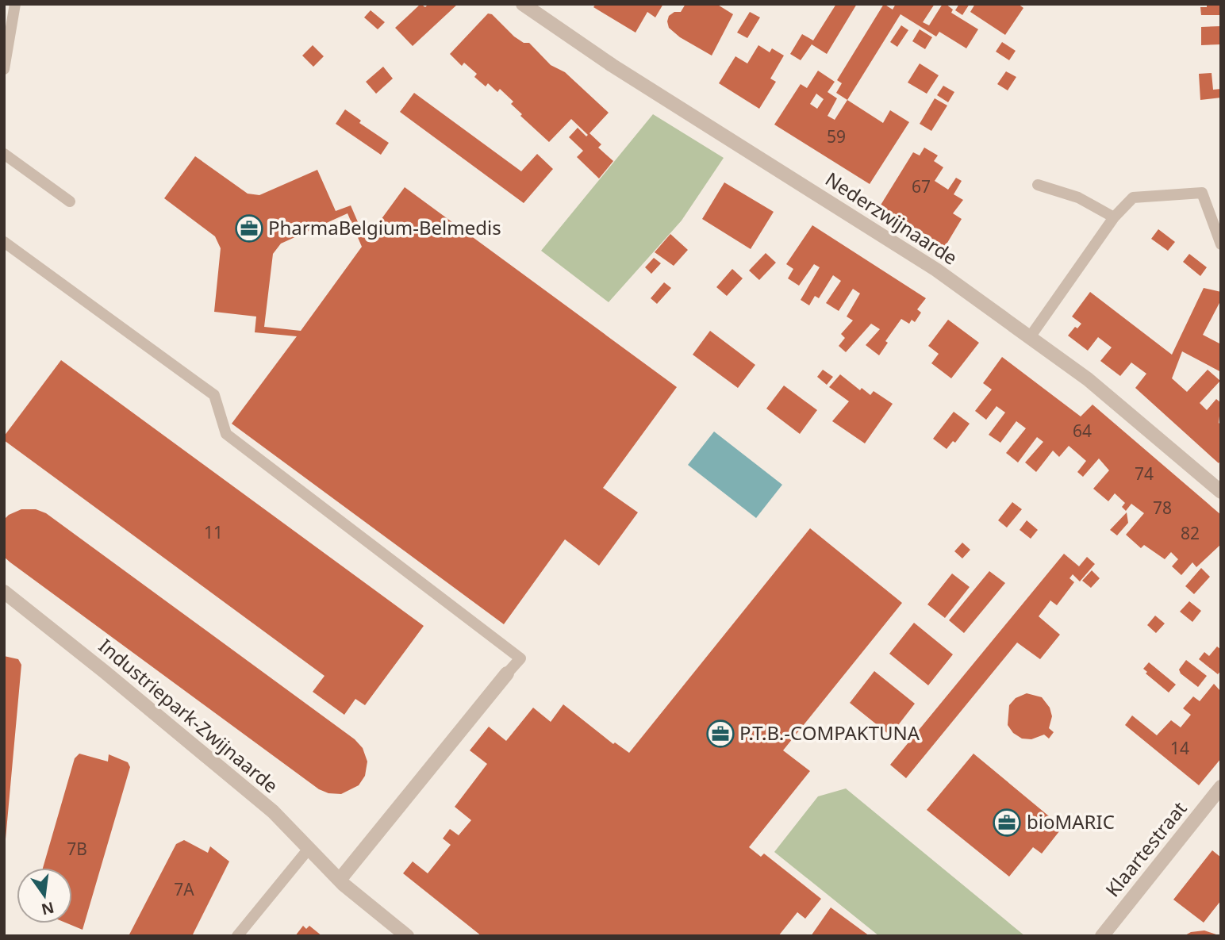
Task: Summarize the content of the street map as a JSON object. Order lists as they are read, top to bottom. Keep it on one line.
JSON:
{"streets":{"street":["Nederzwijnaarde","Industriepark-Zwijnaarde","Klaartestraat"]},"places":{"office":["PharmaBelgium-Belmedis","P.T.B.-COMPAKTUNA","bioMARIC"]},"house_numbers":["59","67","64","74","78","11","82","14","7B","7A"],"north":"bottom"}
